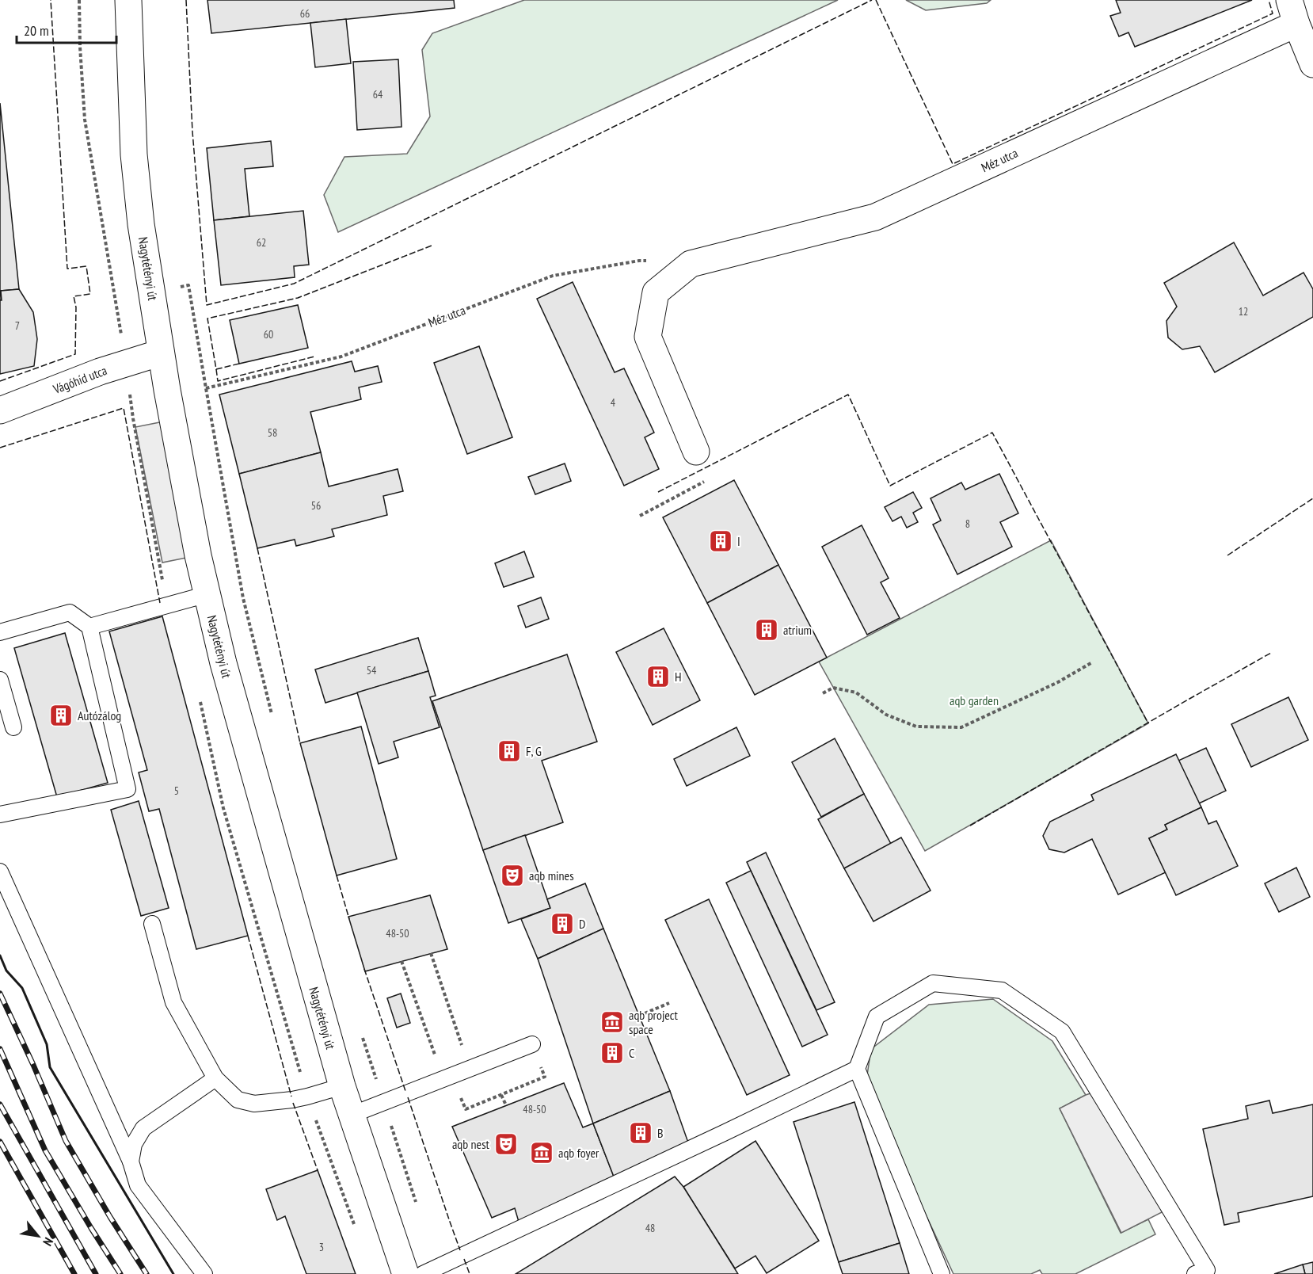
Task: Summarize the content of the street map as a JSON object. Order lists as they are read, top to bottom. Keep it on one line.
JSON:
{"streets":{"main road":["Méz utca","Nagytétényi út","Vágóhíd utca"]},"crossings":[["Nagytétényi út","Vágóhíd utca"]],"parks":["aqb garden"],"places":{"building":["I","atrium","H","Autózálog","F, G","D","C","B"],"theatre":["aqb mines","aqb nest"],"museum":["aqb project space","aqb foyer"]},"house_numbers":["66","64","62","12","7","60","4","58","56","8","54","5","48-50","48-50","48","3"],"scale_bar":"20 m","north":"bottom right"}
